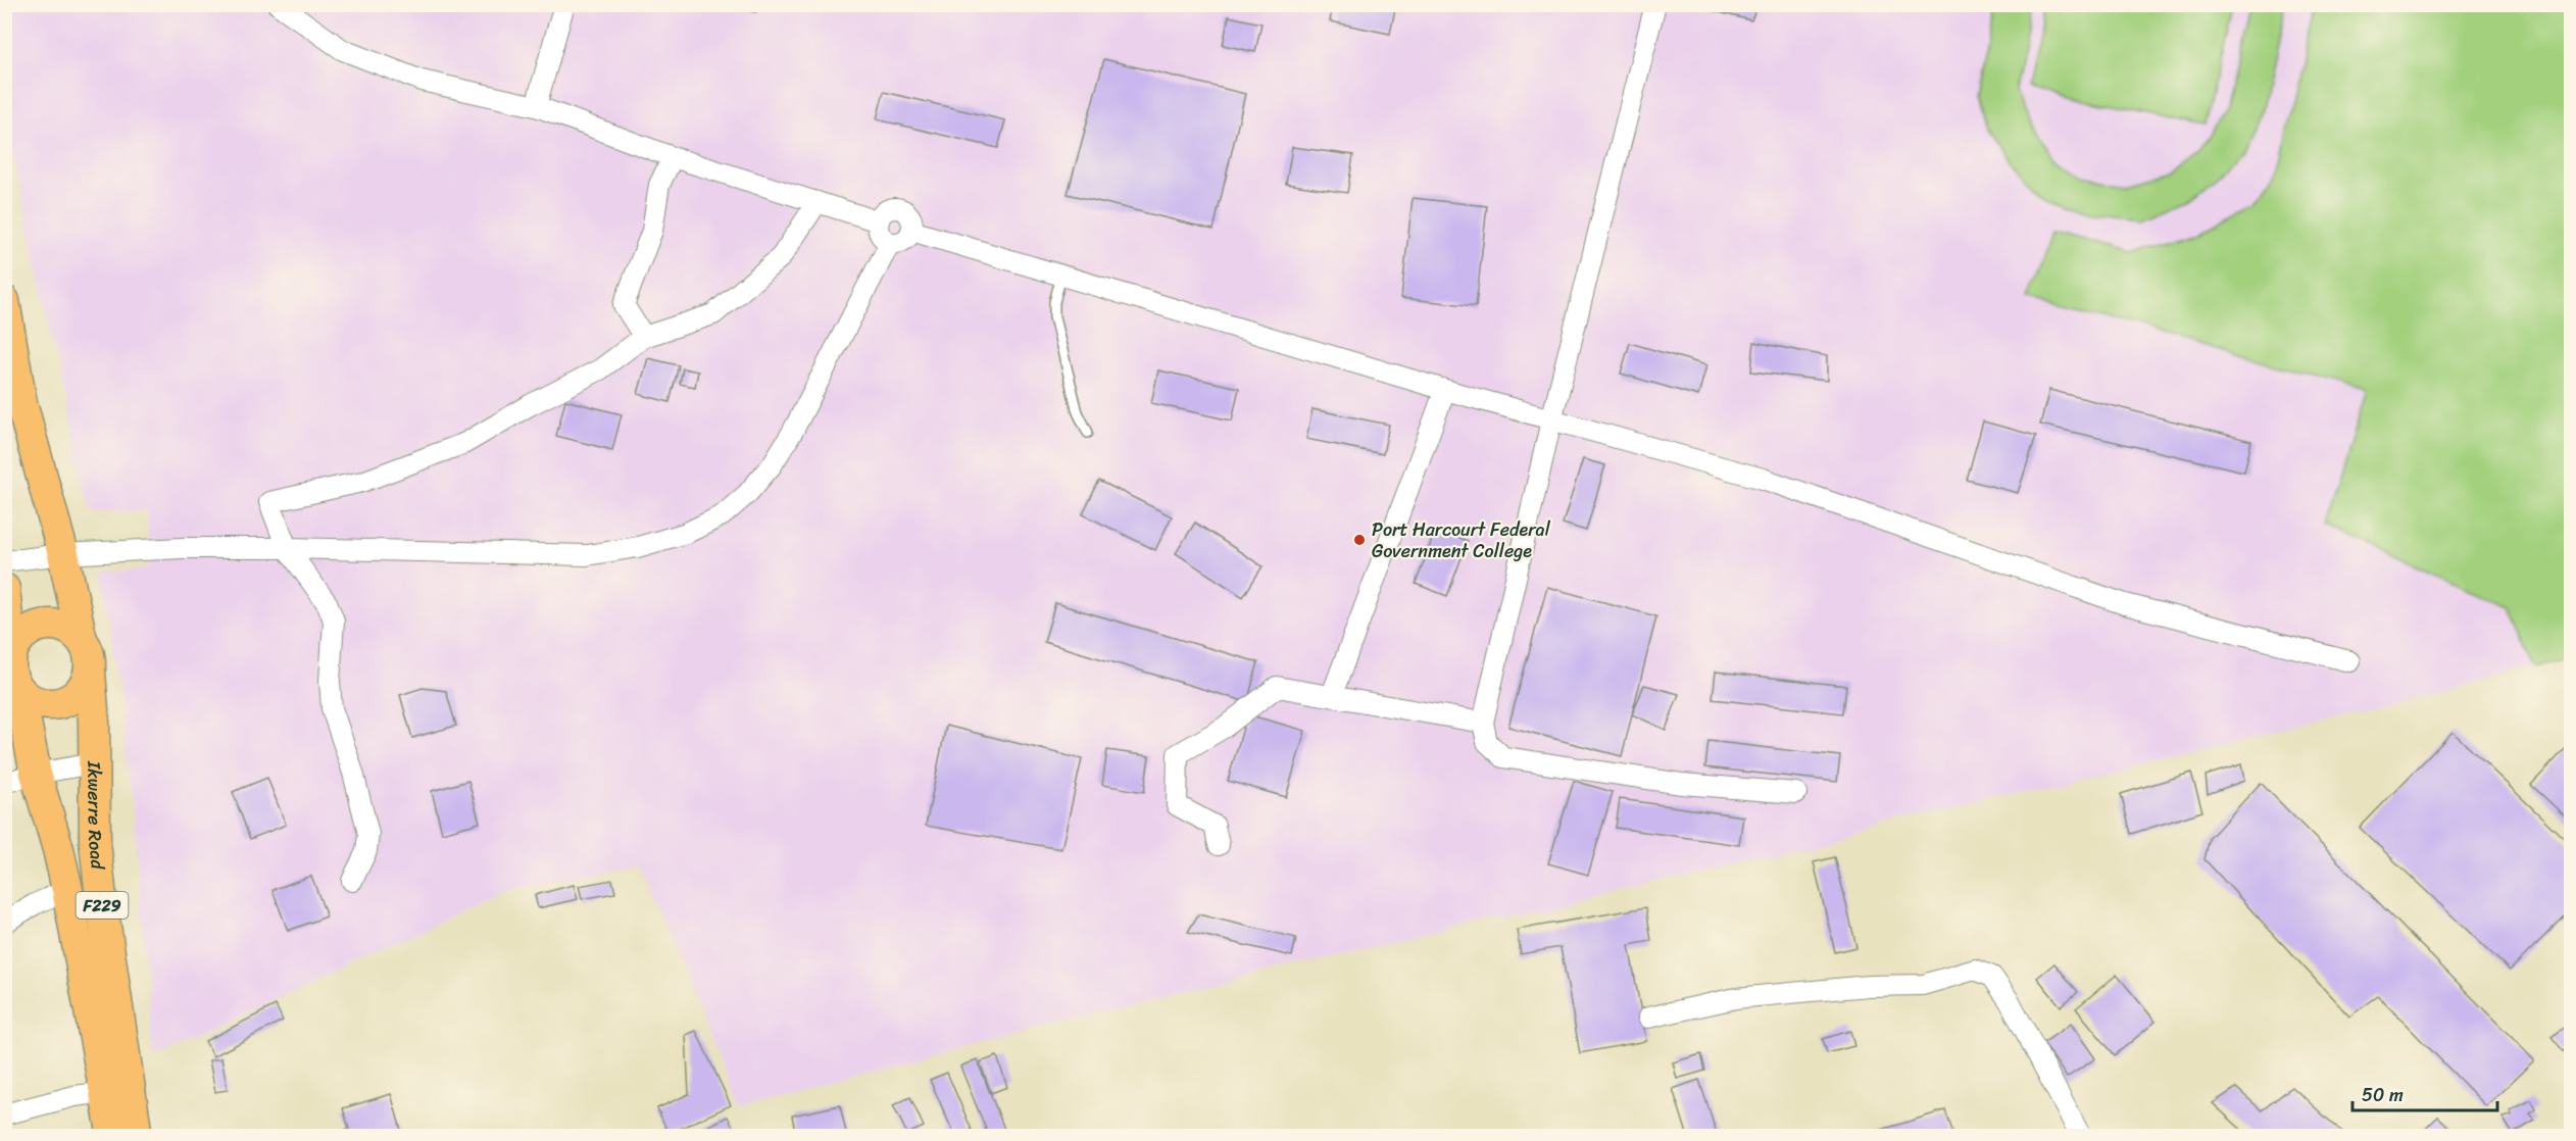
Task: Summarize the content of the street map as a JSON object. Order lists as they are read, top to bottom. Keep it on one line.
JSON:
{"streets":{"main road":["Ikwerre Road","F229"]},"crossings":[["Ikwerre Road","F229"]],"places":["Port Harcourt Federal Government College"],"scale_bar":"50 m"}
